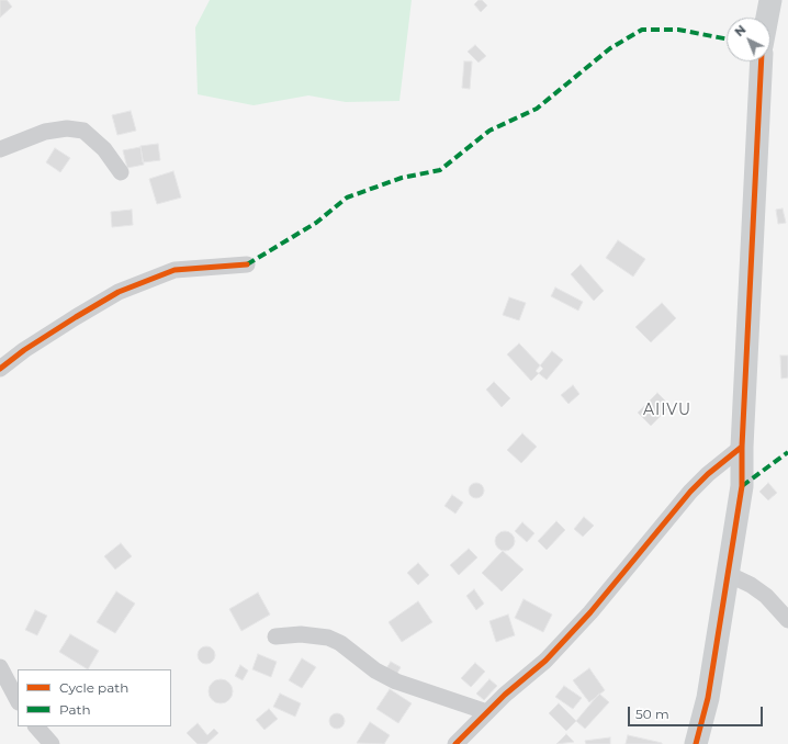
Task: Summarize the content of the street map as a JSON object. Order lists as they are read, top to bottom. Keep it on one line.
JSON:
{"districts":["AIIVU"],"legend":["Cycle path","Path"],"scale_bar":"50 m","north":"top left"}
